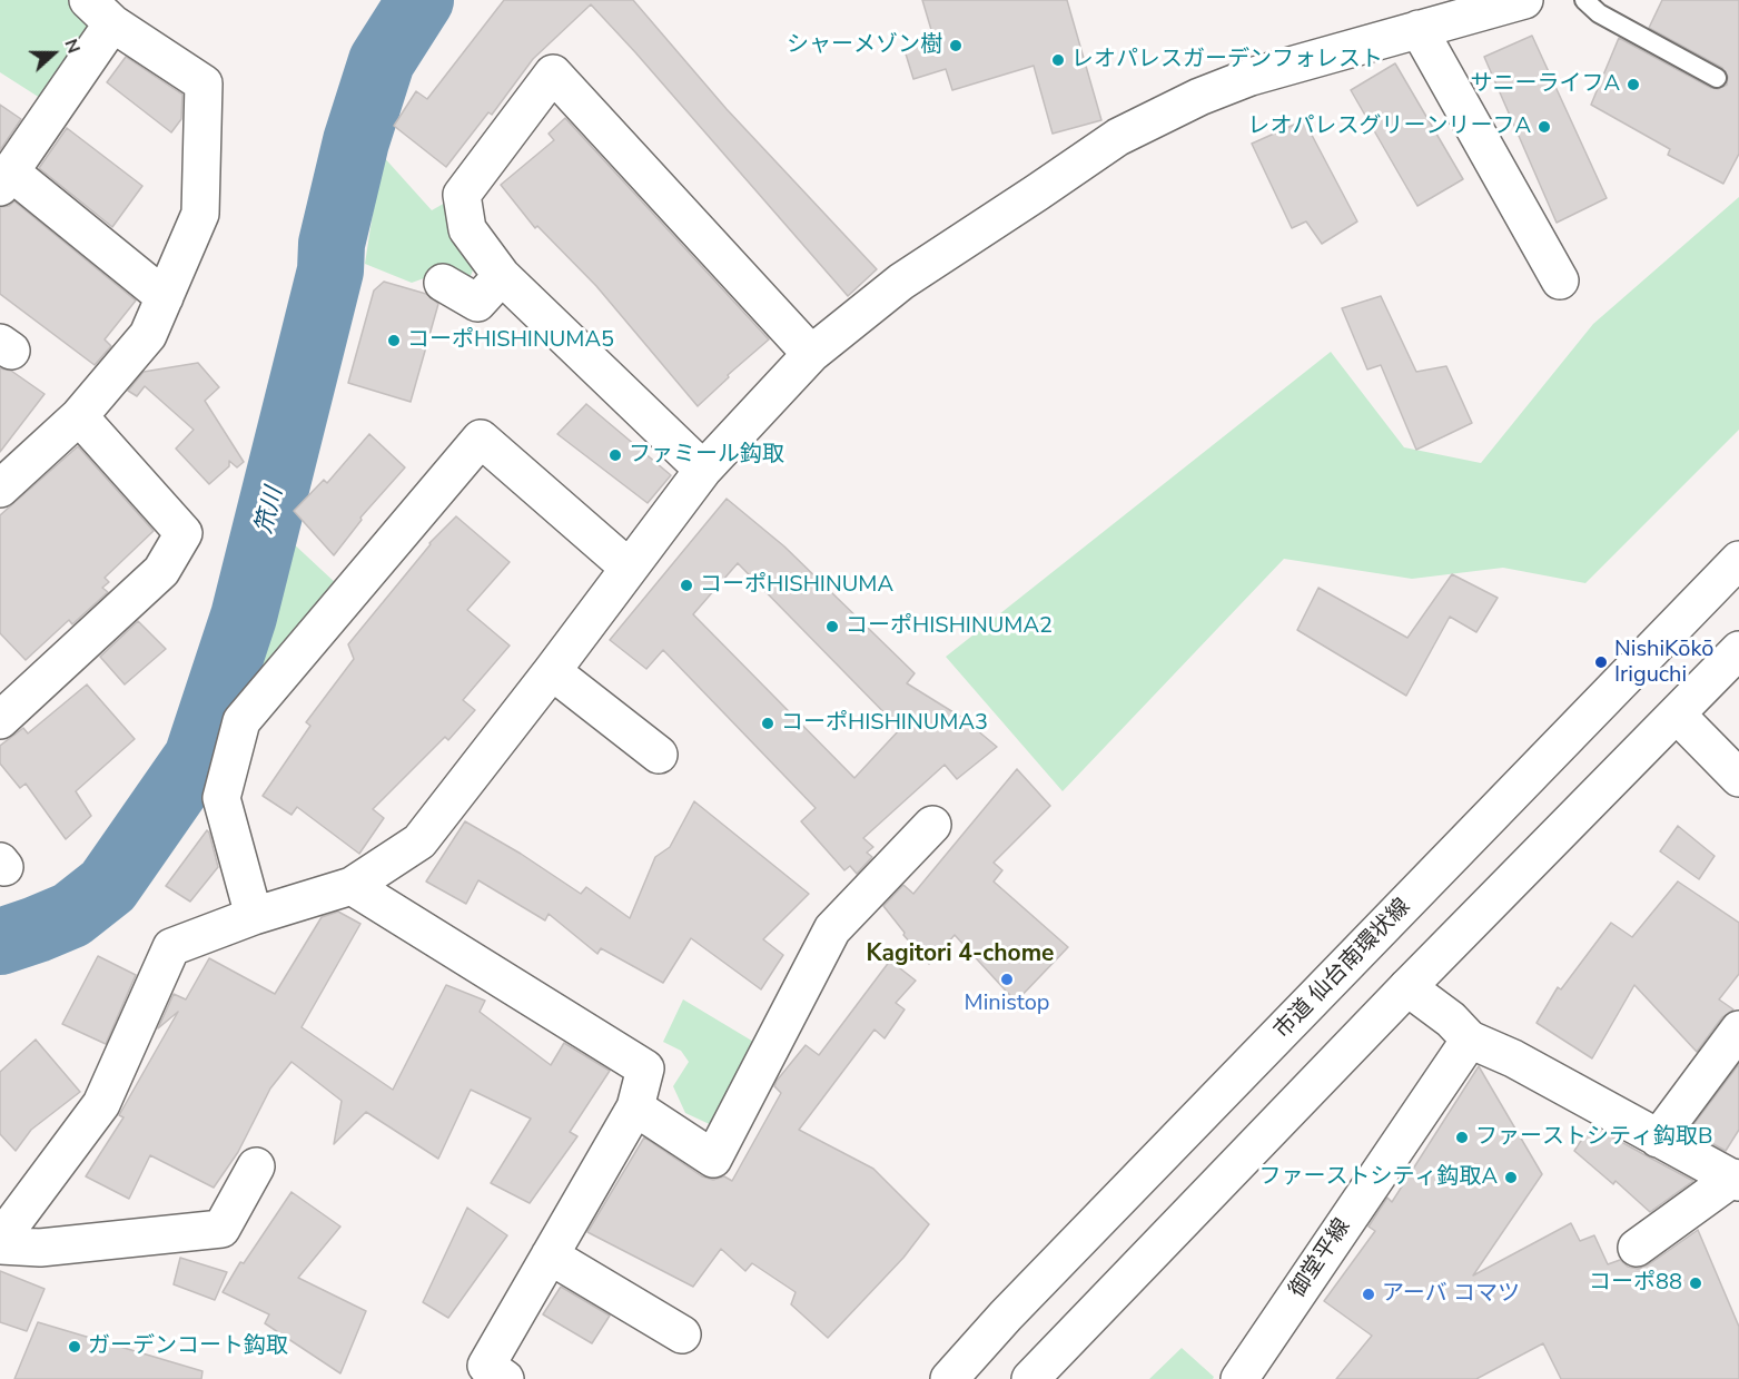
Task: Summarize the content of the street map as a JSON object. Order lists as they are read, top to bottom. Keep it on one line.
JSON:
{"streets":{"street":["市道 仙台南環状線","御堂平線"]},"districts":["Kagitori 4-chome"],"water":["笊川"],"places":["シャーメゾン樹","レオパレスガーデンフォレスト","サニーライフA","レオパレスグリーンリーフA","コーポHISHINUMA5","ファミール鈎取","コーポHISHINUMA","コーポHISHINUMA2","NishiKōkō Iriguchi","コーポHISHINUMA3","Ministop","ファーストシティ鈎取B","ファーストシティ鈎取A","コーポ88","アーバ コマツ","ガーデンコート鈎取"],"north":"right"}
